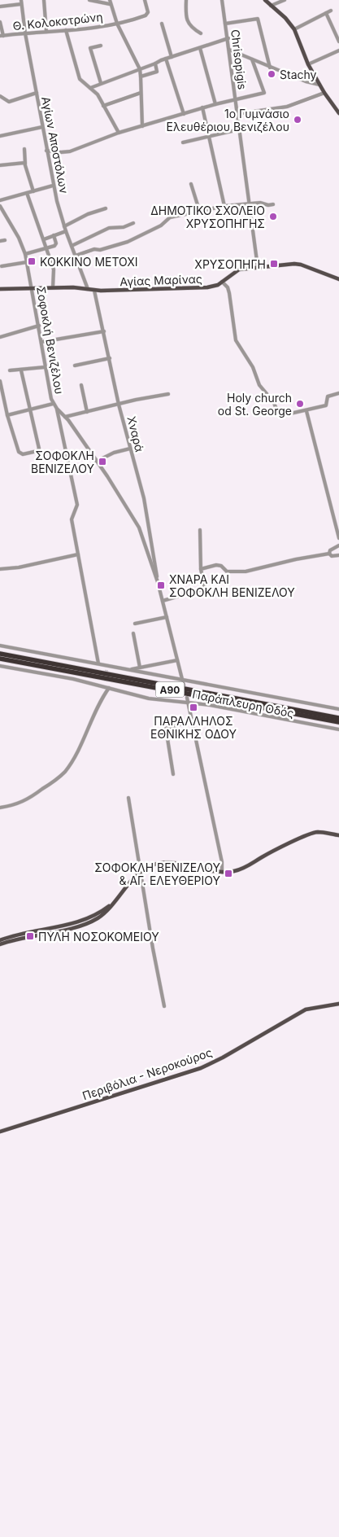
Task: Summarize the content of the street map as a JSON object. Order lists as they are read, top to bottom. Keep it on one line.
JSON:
{"streets":{"highway":["Α90"],"main road":["Αγίας Μαρίνας","Περιβόλια - Νεροκούρος"],"street":["Θ. Κολοκοτρώνη","Chrisopigis","Αγίων Αποστόλων","Σοφοκλή Βενιζέλου","Χναρά","Παράπλευρη Οδός"]},"crossings":[["Θ. Κολοκοτρώνη","Αγίων Αποστόλων"],["Chrisopigis","Αγίας Μαρίνας"],["Αγίων Αποστόλων","Αγίας Μαρίνας"],["Αγίας Μαρίνας","Σοφοκλή Βενιζέλου"],["Αγίας Μαρίνας","Χναρά"],["Σοφοκλή Βενιζέλου","Χναρά"],["Χναρά","Παράπλευρη Οδός"]],"places":{"other":["Stachy","1ο Γυμνάσιο Ελευθέριου Βενιζέλου","ΔΗΜΟΤΙΚΟ ΣΧΟΛΕΙΟ ΧΡΥΣΟΠΗΓΗΣ","Holy church od St. George"],"transit":["ΚΟΚΚΙΝΟ ΜΕΤΟΧΙ","ΧΡΥΣΟΠΗΓΗ","ΣΟΦΟΚΛΗ ΒΕΝΙΖΕΛΟΥ","ΧΝΑΡΑ ΚΑΙ ΣΟΦΟΚΛΗ ΒΕΝΙΖΕΛΟΥ","ΠΑΡΑΛΛΗΛΟΣ ΕΘΝΙΚΗΣ ΟΔΟΥ","ΣΟΦΟΚΛΗ ΒΕΝΙΖΕΛΟΥ & ΑΓ. ΕΛΕΥΘΕΡΙΟΥ","ΠΥΛΗ ΝΟΣΟΚΟΜΕΙΟΥ"]}}
